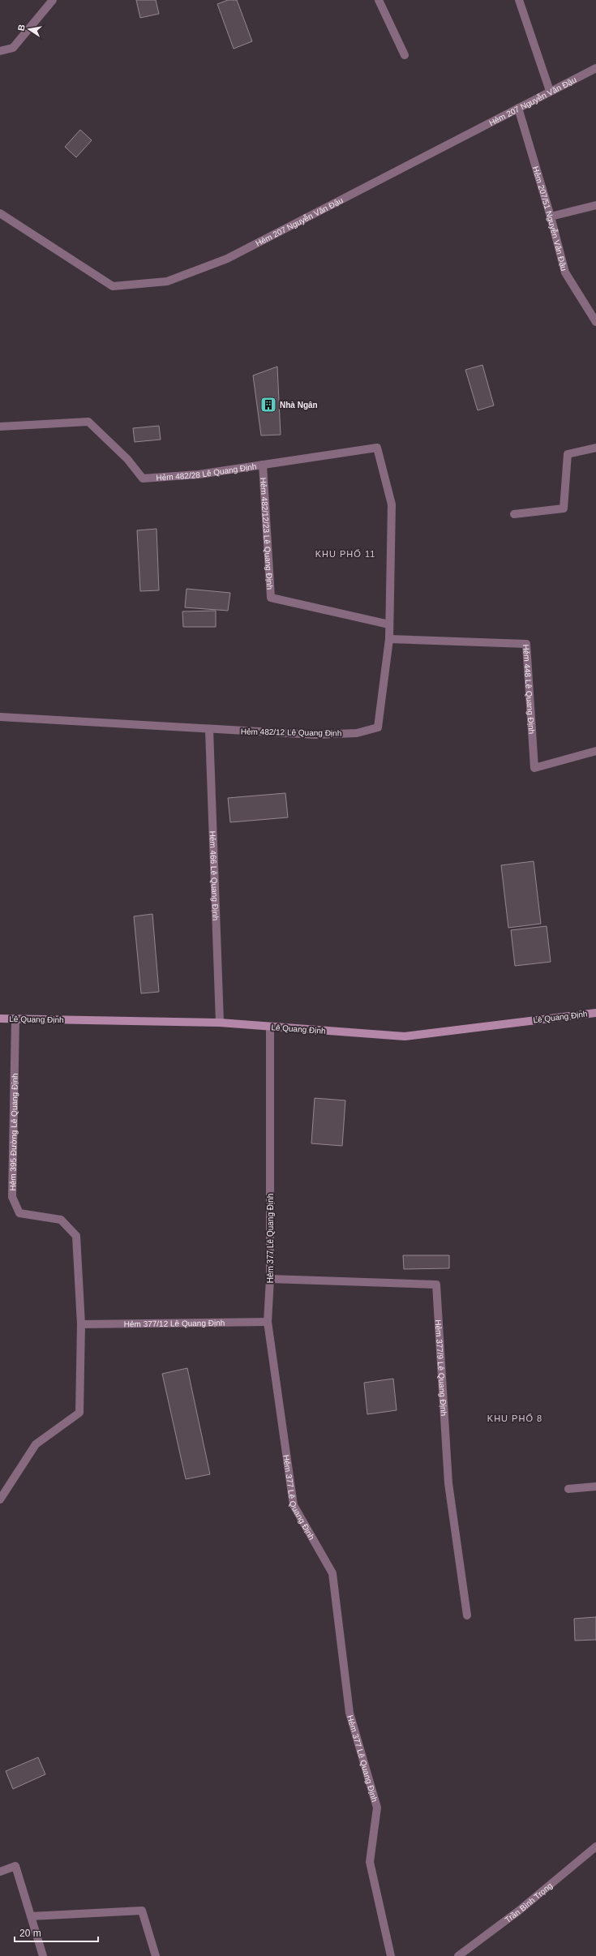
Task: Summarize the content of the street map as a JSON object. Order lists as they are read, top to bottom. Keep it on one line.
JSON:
{"streets":{"main road":["Lê Quang Định"],"street":["Hẻm 207 Nguyễn Văn Đậu","Hẻm 207/51 Nguyễn Văn Đậu","Hẻm 482/28 Lê Quang Định","Hẻm 482/12/23 Lê Quang Định","Hẻm 448 Lê Quang Định","Hẻm 482/12 Lê Quang Định","Hẻm 466 Lê Quang Định","Hẻm 395 Đường Lê Quang Định","Hẻm 377 Lê Quang Định","Hẻm 377/12 Lê Quang Định","Hẻm 377/9 Lê Quang Định","Trần Bình Trọng"]},"crossings":[["Hẻm 207 Nguyễn Văn Đậu","Hẻm 207/51 Nguyễn Văn Đậu"],["Hẻm 482/28 Lê Quang Định","Hẻm 482/12/23 Lê Quang Định"],["Hẻm 482/28 Lê Quang Định","Hẻm 482/12 Lê Quang Định"],["Hẻm 482/12/23 Lê Quang Định","Hẻm 482/12 Lê Quang Định"],["Hẻm 448 Lê Quang Định","Hẻm 482/12 Lê Quang Định"],["Hẻm 482/12 Lê Quang Định","Hẻm 466 Lê Quang Định"],["Hẻm 466 Lê Quang Định","Lê Quang Định"],["Lê Quang Định","Hẻm 395 Đường Lê Quang Định"],["Lê Quang Định","Hẻm 377 Lê Quang Định"],["Hẻm 395 Đường Lê Quang Định","Hẻm 377/12 Lê Quang Định"],["Hẻm 377 Lê Quang Định","Hẻm 377/12 Lê Quang Định"],["Hẻm 377 Lê Quang Định","Hẻm 377/9 Lê Quang Định"]],"districts":["KHU PHỐ 11","KHU PHỐ 8"],"places":{"building":["Nhà Ngân"]},"scale_bar":"20 m","north":"left"}
